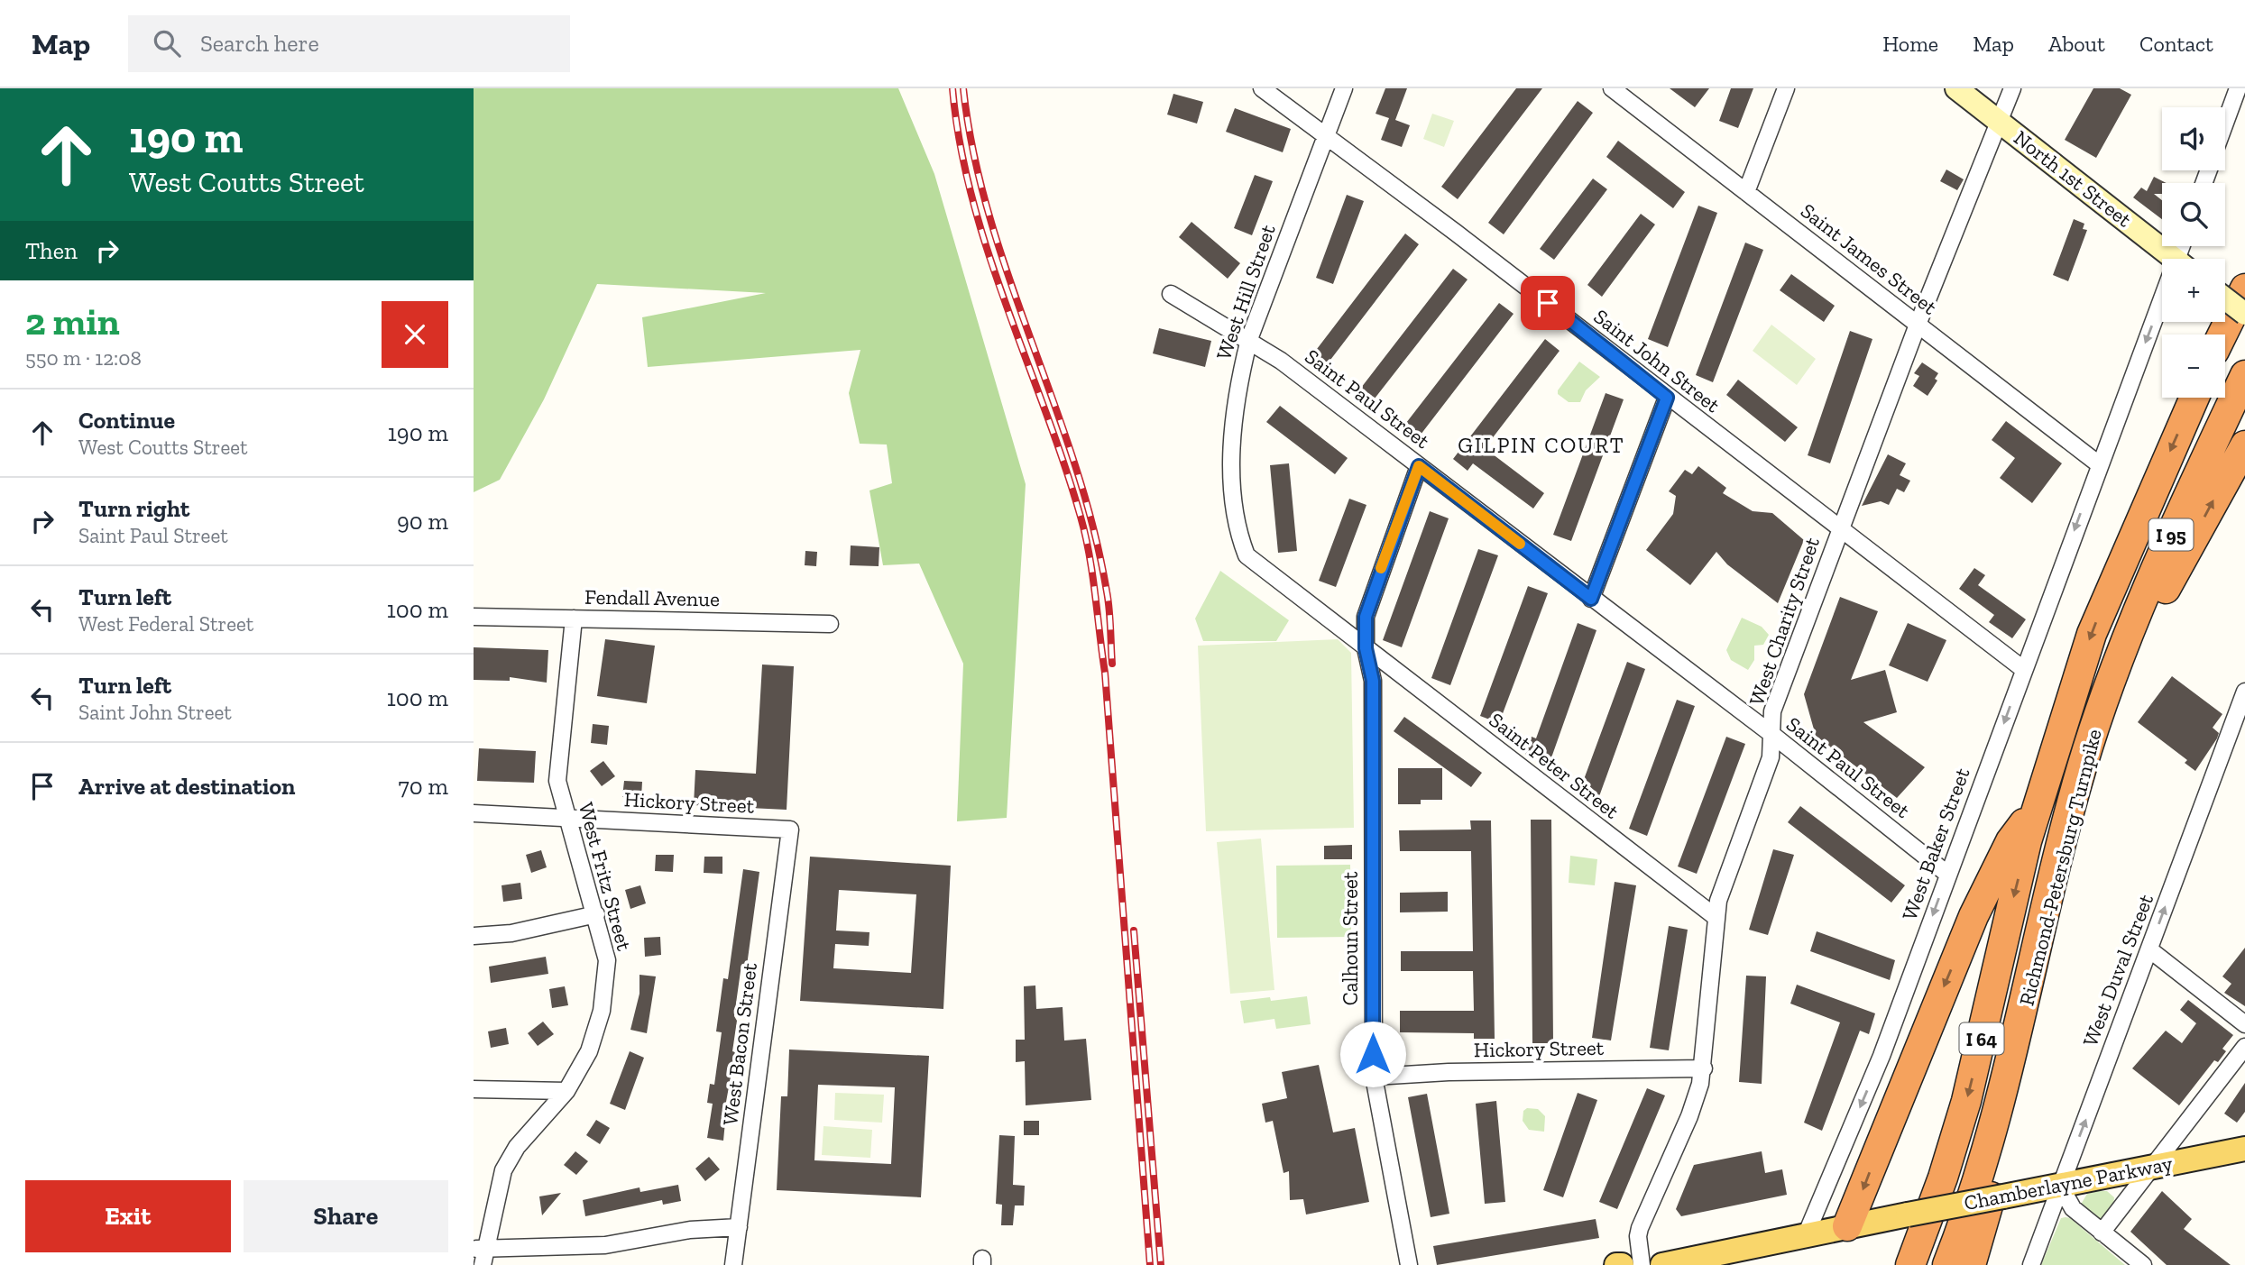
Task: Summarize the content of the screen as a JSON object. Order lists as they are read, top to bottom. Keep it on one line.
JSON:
{"streets":{"highway":["I 95","Richmond-Petersburg Turnpike","I 64"],"main road":["Chamberlayne Parkway"],"street":["North 1st Street","Saint James Street","West Hill Street","Saint John Street","Saint Paul Street","Fendall Avenue","West Charity Street","Saint Peter Street","Hickory Street","West Baker Street","West Fritz Street","Calhoun Street","West Duval Street","West Bacon Street"]},"crossings":[["North 1st Street","West Charity Street"],["Saint James Street","West Charity Street"],["Saint James Street","West Baker Street"],["West Hill Street","Saint John Street"],["West Hill Street","Saint Paul Street"],["West Hill Street","Saint Peter Street"],["West Hill Street","Calhoun Street"],["Saint John Street","West Charity Street"],["Saint John Street","West Baker Street"],["Saint Paul Street","West Charity Street"],["Saint Paul Street","West Baker Street"],["Saint Paul Street","Calhoun Street"],["Fendall Avenue","West Fritz Street"],["West Charity Street","Saint Peter Street"],["West Charity Street","Hickory Street"],["Saint Peter Street","Calhoun Street"],["Hickory Street","West Fritz Street"],["Hickory Street","Calhoun Street"],["Hickory Street","West Bacon Street"],["West Baker Street","Chamberlayne Parkway"],["Richmond-Petersburg Turnpike","I 64"],["West Duval Street","Chamberlayne Parkway"]],"one_way":["West Baker Street"],"districts":["GILPIN COURT"],"page":{"header":"Map","search":"Search here","nav":["Home","Map","About","Contact"],"turn":["190 m","West Coutts Street"],"map_buttons":["+","−"],"then":"Then","heading":["2 min","550 m · 12:08"],"list":[{"name":"Continue","note":"West Coutts Street","value":"190 m"},{"name":"Turn right","note":"Saint Paul Street","value":"90 m"},{"name":"Turn left","note":"West Federal Street","value":"100 m"},{"name":"Turn left","note":"Saint John Street","value":"100 m"},{"name":"Arrive at destination","value":"70 m"}],"buttons":["Exit","Share"]}}
